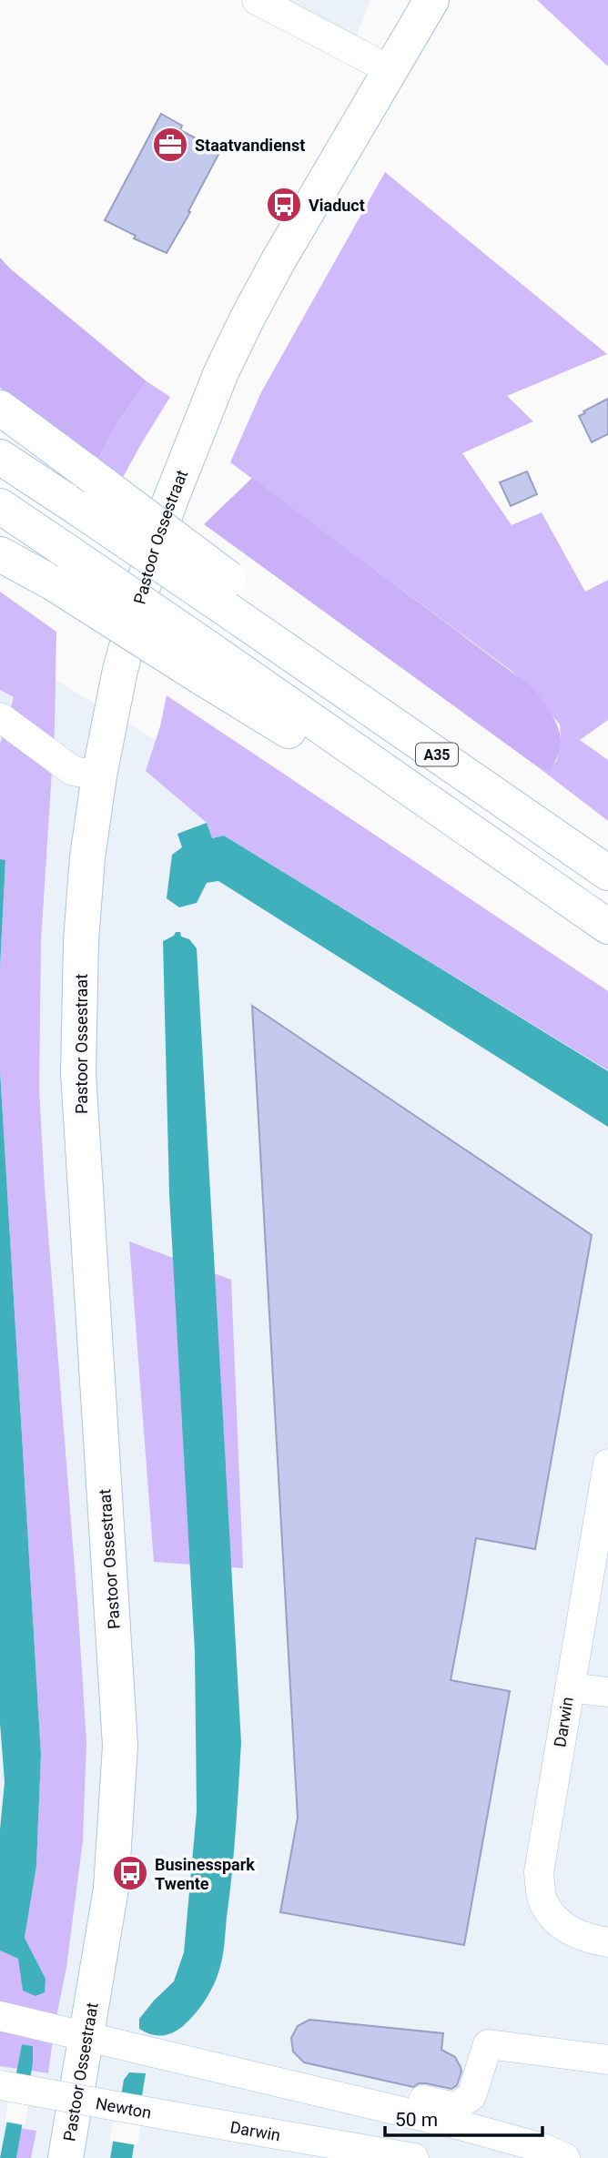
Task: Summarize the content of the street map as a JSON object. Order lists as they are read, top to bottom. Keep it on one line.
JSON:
{"streets":{"main road":["Pastoor Ossestraat","A35"],"street":["Darwin","Newton"]},"crossings":[["Darwin","Newton"]],"places":{"office":["Staatvandienst"],"bus stop":["Viaduct","Businesspark Twente"]},"scale_bar":"50 m"}
